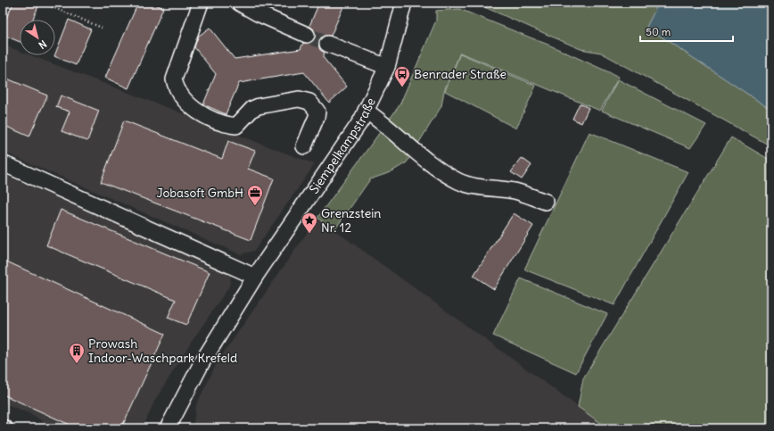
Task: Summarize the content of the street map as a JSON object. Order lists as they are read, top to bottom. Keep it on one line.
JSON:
{"streets":{"street":["Siempelkampstraße"]},"places":{"bus stop":["Benrader Straße"],"office":["Jobasoft GmbH"],"place":["Grenzstein Nr. 12"],"building":["Prowash Indoor-Waschpark Krefeld"]},"scale_bar":"50 m","north":"bottom right"}
